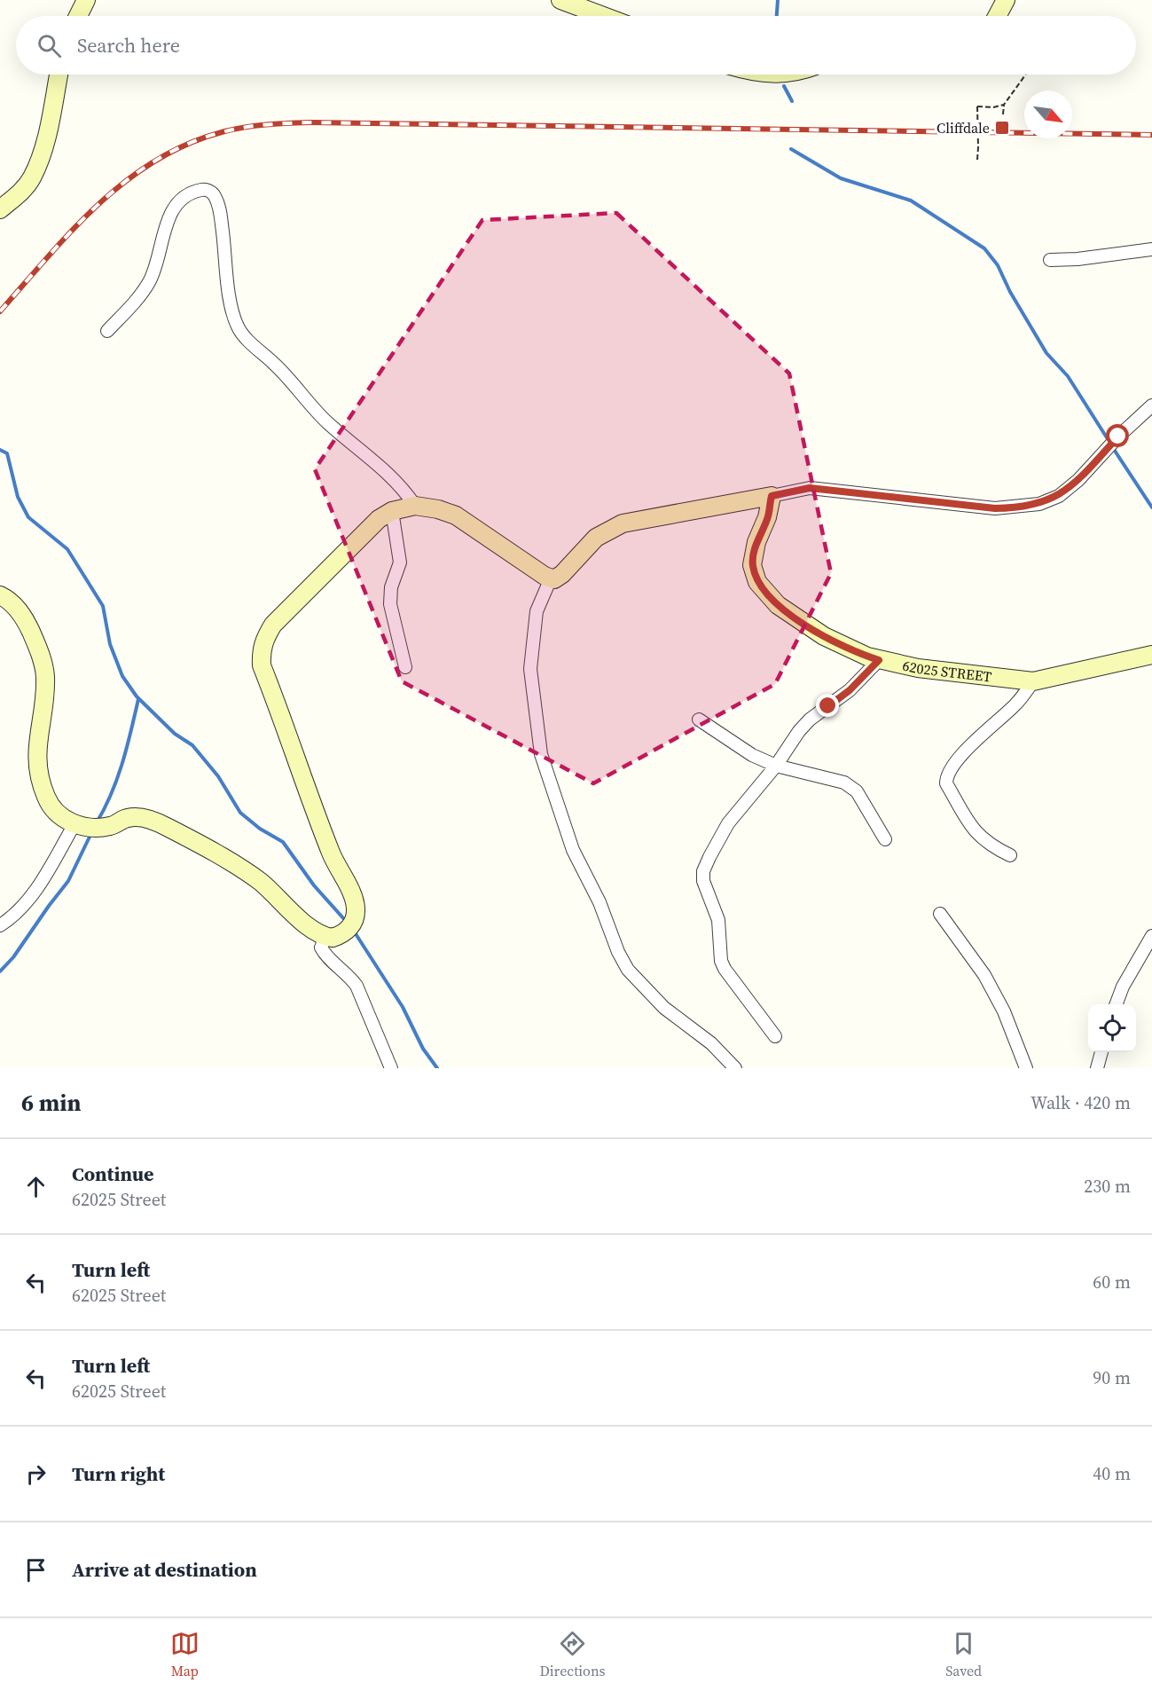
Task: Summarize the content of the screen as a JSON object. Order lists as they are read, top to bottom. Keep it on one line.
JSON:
{"streets":{"street":["62025 STREET"]},"places":{"transit":["Cliffdale"]},"north":"bottom right","page":{"search":"Search here","heading":["6 min","Walk · 420 m"],"list":[["Continue","62025 Street","230 m"],["Turn left","62025 Street","60 m"],["Turn left","62025 Street","90 m"],["Turn right","40 m"],"Arrive at destination"],"nav":["Map","Directions","Saved"]}}
